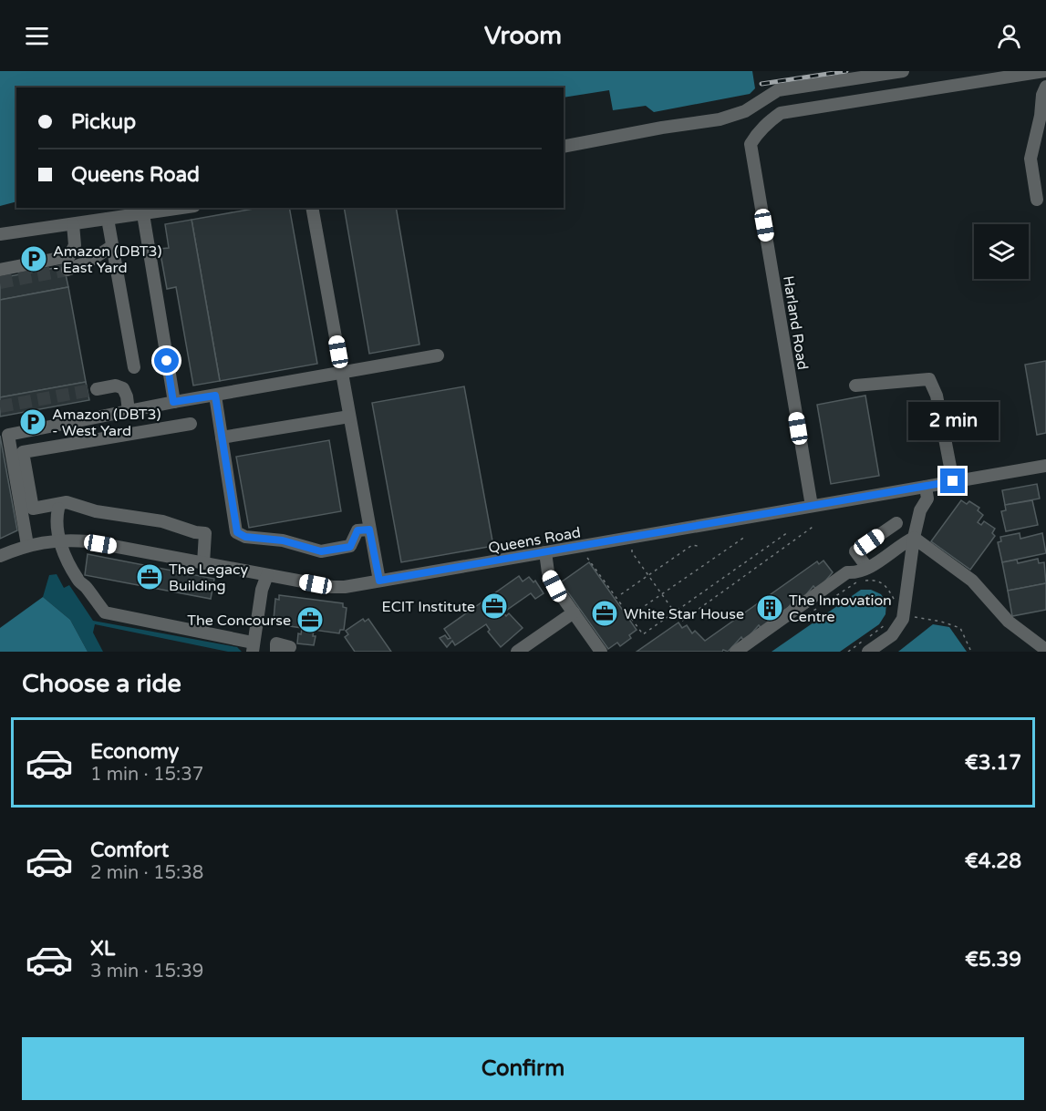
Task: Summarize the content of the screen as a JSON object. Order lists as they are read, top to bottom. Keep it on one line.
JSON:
{"streets":{"street":["Harland Road","Queens Road"]},"crossings":[["Harland Road","Queens Road"]],"places":{"parking":["Amazon (DBT3) - East Yard","Amazon (DBT3) - West Yard"],"office":["The Legacy Building","ECIT Institute","White Star House","The Concourse"],"building":["The Innovation Centre"]},"page":{"header":"Vroom","banner":["Pickup","Queens Road"],"bubble":"2 min","heading":"Choose a ride","list":[{"name":"Economy","note":"1 min · 15:37","value":"€3.17"},{"name":"Comfort","note":"2 min · 15:38","value":"€4.28"},{"name":"XL","note":"3 min · 15:39","value":"€5.39"}],"buttons":"Confirm"}}
